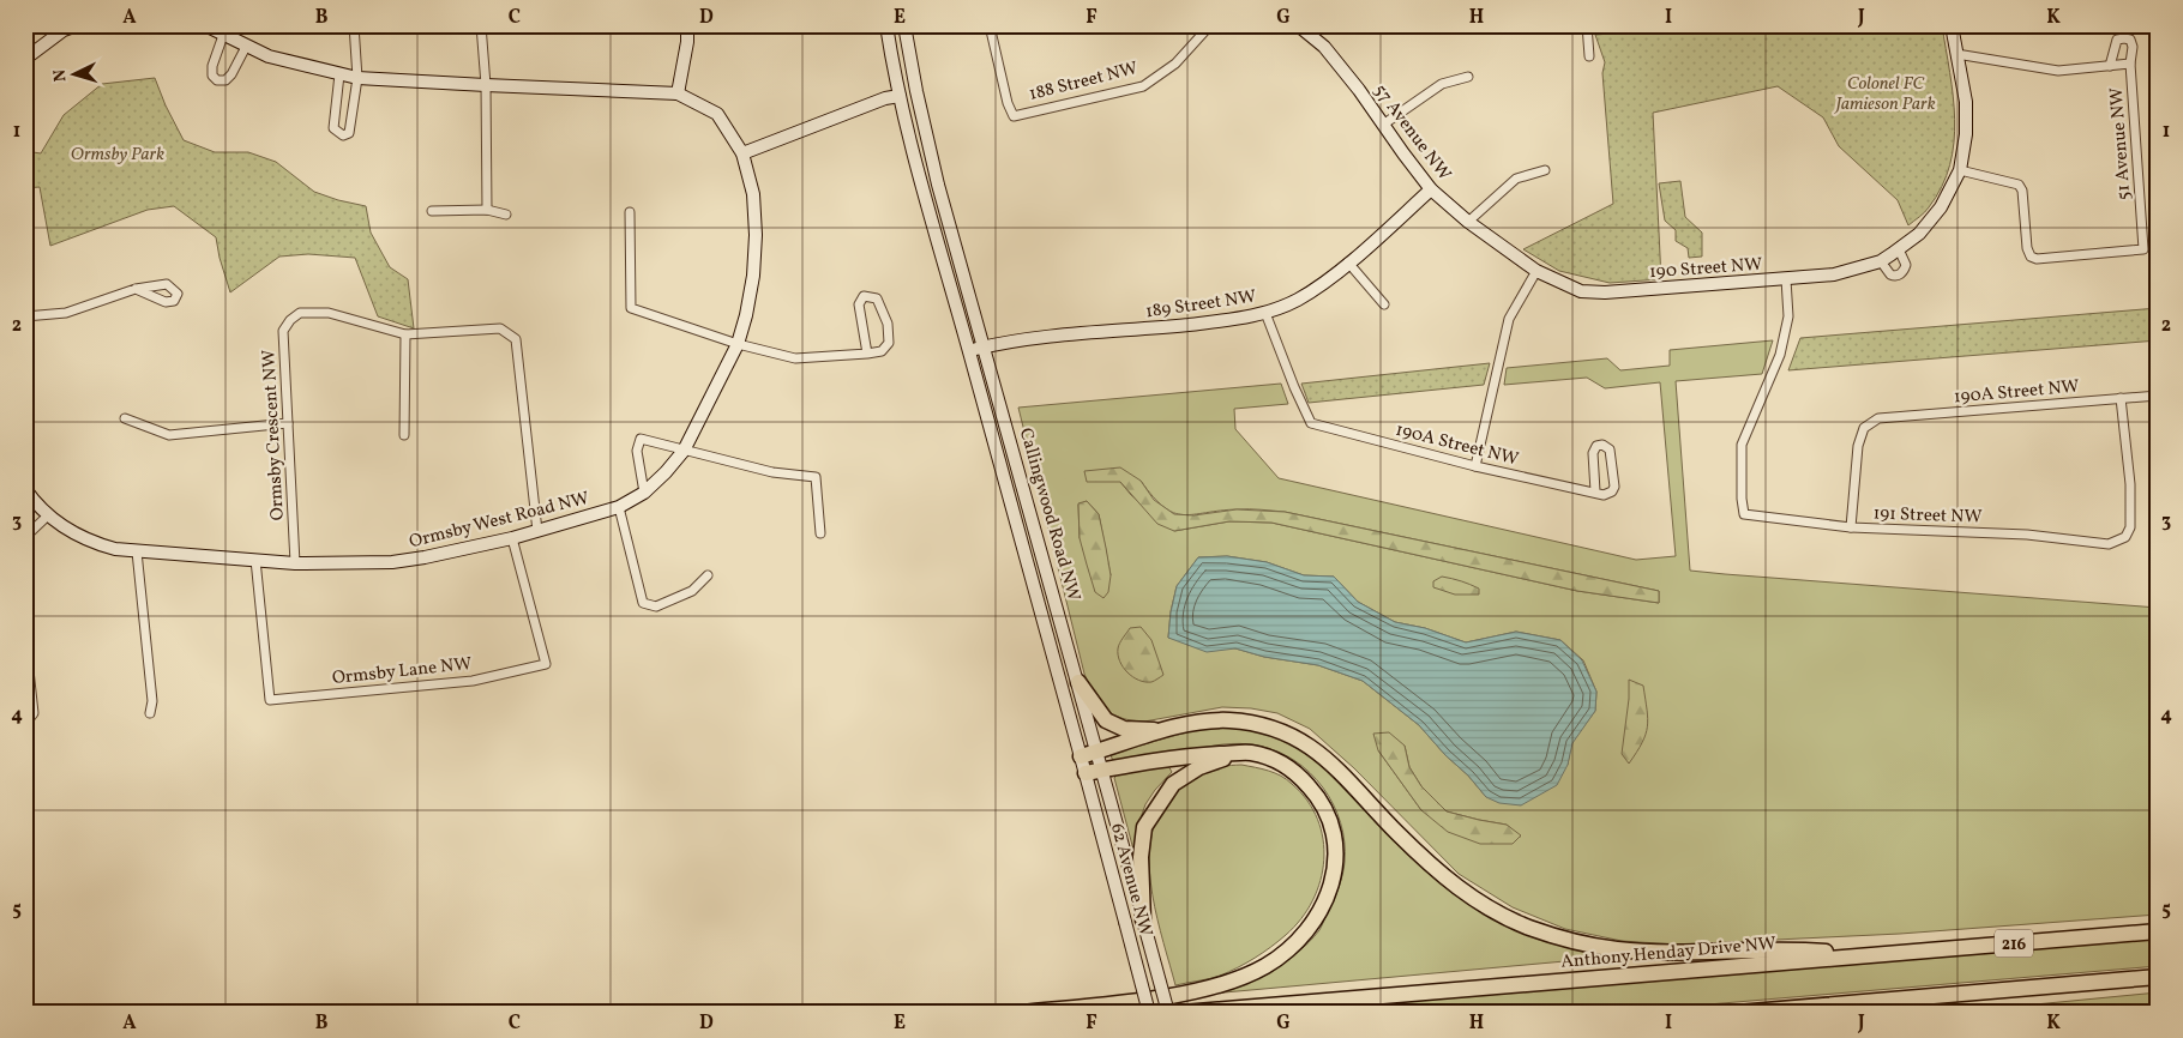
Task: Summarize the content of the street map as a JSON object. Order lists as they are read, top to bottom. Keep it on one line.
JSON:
{"streets":{"highway":["216","Anthony Henday Drive NW"],"street":["188 Street NW","57 Avenue NW","51 Avenue NW","190 Street NW","189 Street NW","190A Street NW","Ormsby Crescent NW","Callingwood Road NW","191 Street NW","Ormsby West Road NW","Ormsby Lane NW","62 Avenue NW"]},"crossings":[["57 Avenue NW","190 Street NW"],["57 Avenue NW","189 Street NW"],["51 Avenue NW","190 Street NW"],["190 Street NW","191 Street NW"],["189 Street NW","190A Street NW"],["189 Street NW","Callingwood Road NW"],["190A Street NW","191 Street NW"],["Ormsby Crescent NW","Ormsby West Road NW"],["Callingwood Road NW","62 Avenue NW"],["Ormsby West Road NW","Ormsby Lane NW"]],"parks":["Colonel FC Jamieson Park","Ormsby Park"],"north":"left","grid":{"columns":["A","B","C","D","E","F","G","H","I","J","K"],"rows":["1","2","3","4","5"]}}
